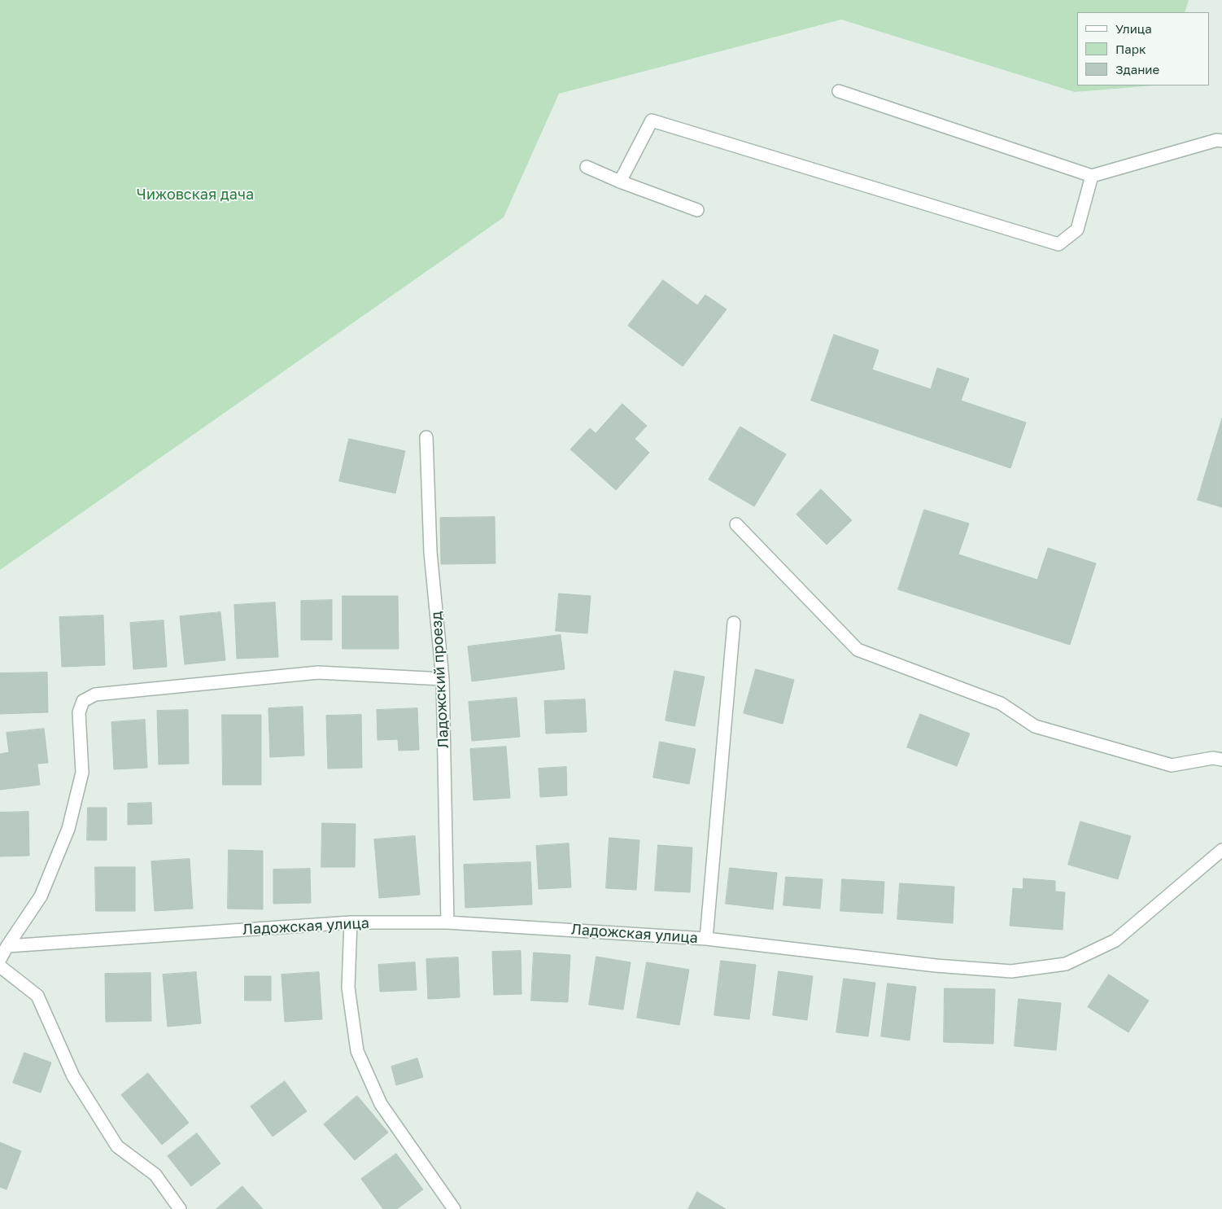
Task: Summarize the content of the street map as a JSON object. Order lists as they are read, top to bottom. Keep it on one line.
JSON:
{"streets":{"street":["Ладожский проезд","Ладожская улица"]},"crossings":[["Ладожский проезд","Ладожская улица"]],"parks":["Чижовская дача"],"legend":["Улица","Парк","Здание"]}
